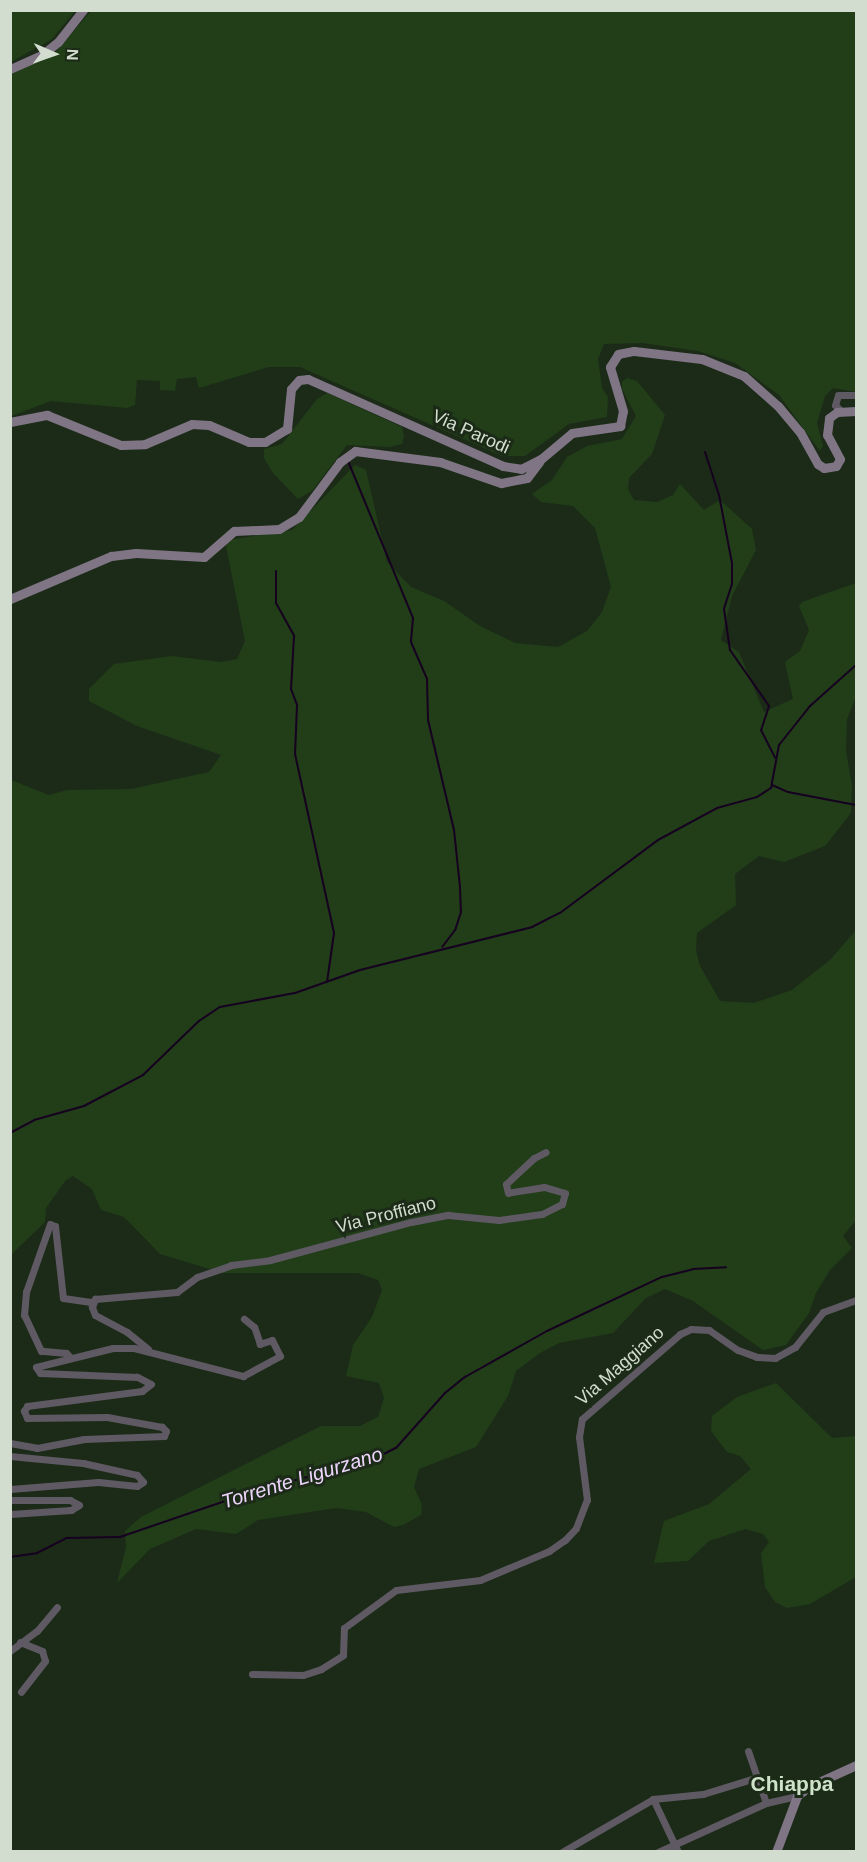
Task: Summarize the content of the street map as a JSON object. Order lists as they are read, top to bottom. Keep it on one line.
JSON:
{"streets":{"street":["Via Parodi","Via Proffiano","Via Maggiano"]},"districts":["Chiappa"],"water":["Torrente Ligurzano"],"north":"right"}
